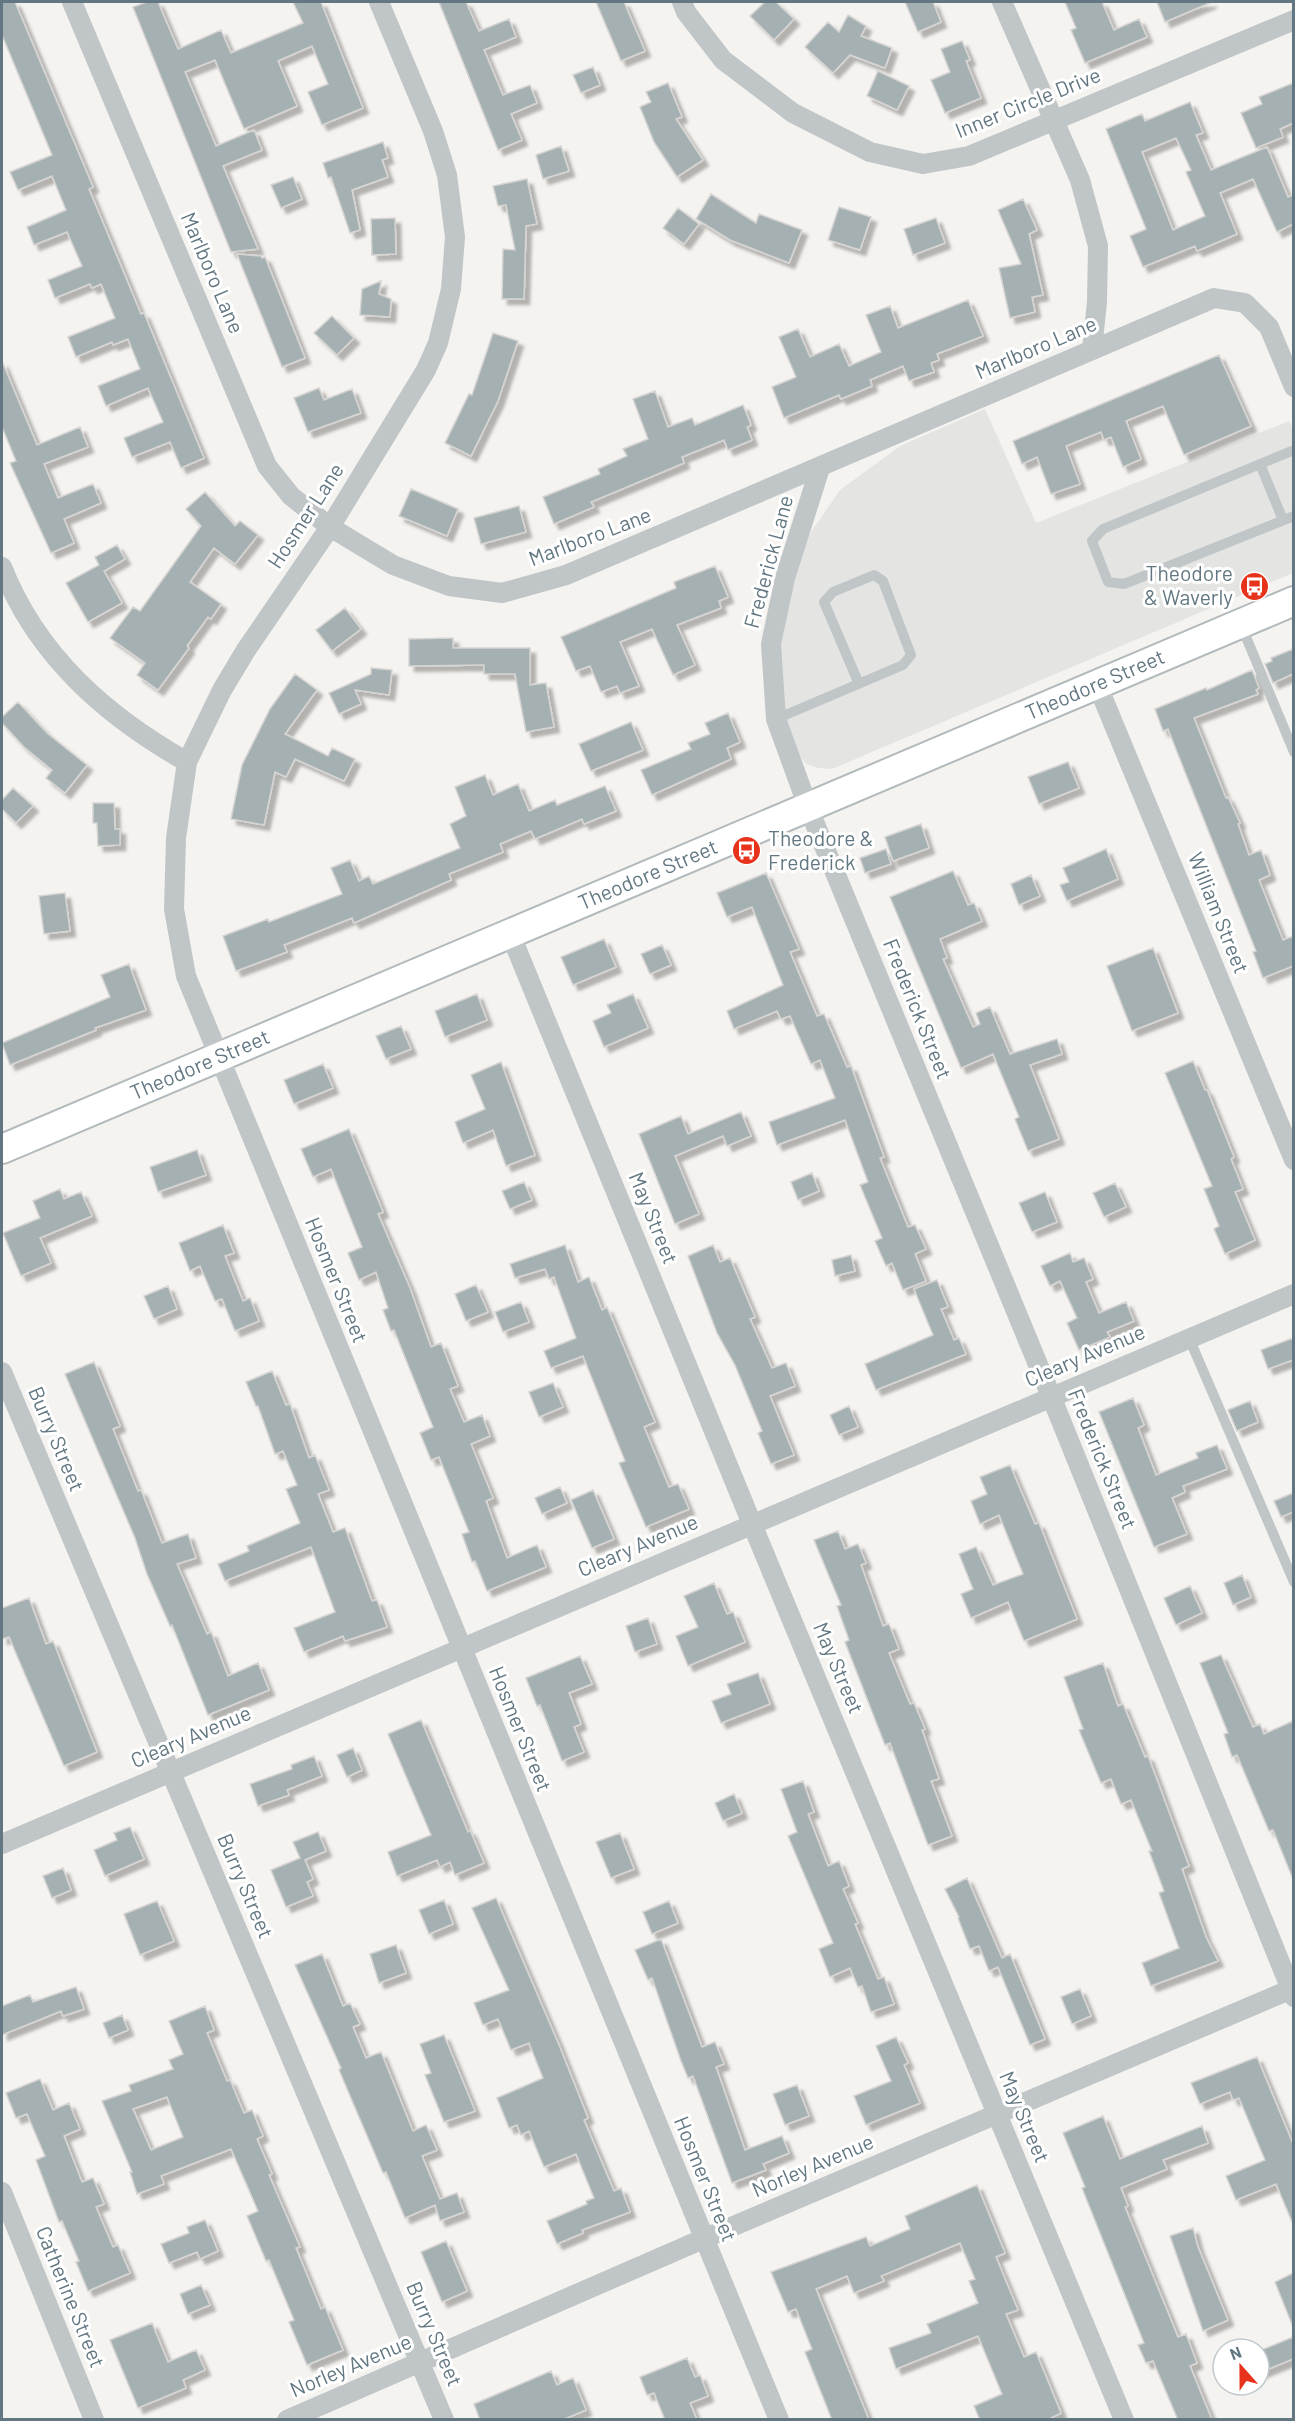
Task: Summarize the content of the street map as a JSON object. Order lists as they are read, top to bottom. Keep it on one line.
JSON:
{"streets":{"main road":["Theodore Street"],"street":["Inner Circle Drive","Marlboro Lane","Hosmer Lane","Frederick Lane","William Street","Frederick Street","May Street","Hosmer Street","Cleary Avenue","Burry Street","Norley Avenue","Catherine Street"]},"crossings":[["Marlboro Lane","Hosmer Lane"],["Marlboro Lane","Frederick Lane"],["Hosmer Lane","Theodore Street"],["Hosmer Lane","Hosmer Street"],["Frederick Lane","Theodore Street"],["Frederick Lane","Frederick Street"],["Theodore Street","William Street"],["Theodore Street","Frederick Street"],["Theodore Street","May Street"],["Theodore Street","Hosmer Street"],["Frederick Street","Cleary Avenue"],["Frederick Street","Norley Avenue"],["May Street","Cleary Avenue"],["May Street","Norley Avenue"],["Hosmer Street","Cleary Avenue"],["Hosmer Street","Norley Avenue"],["Cleary Avenue","Burry Street"],["Burry Street","Norley Avenue"]],"places":{"bus stop":["Theodore & Waverly","Theodore & Frederick"]},"north":"top"}
